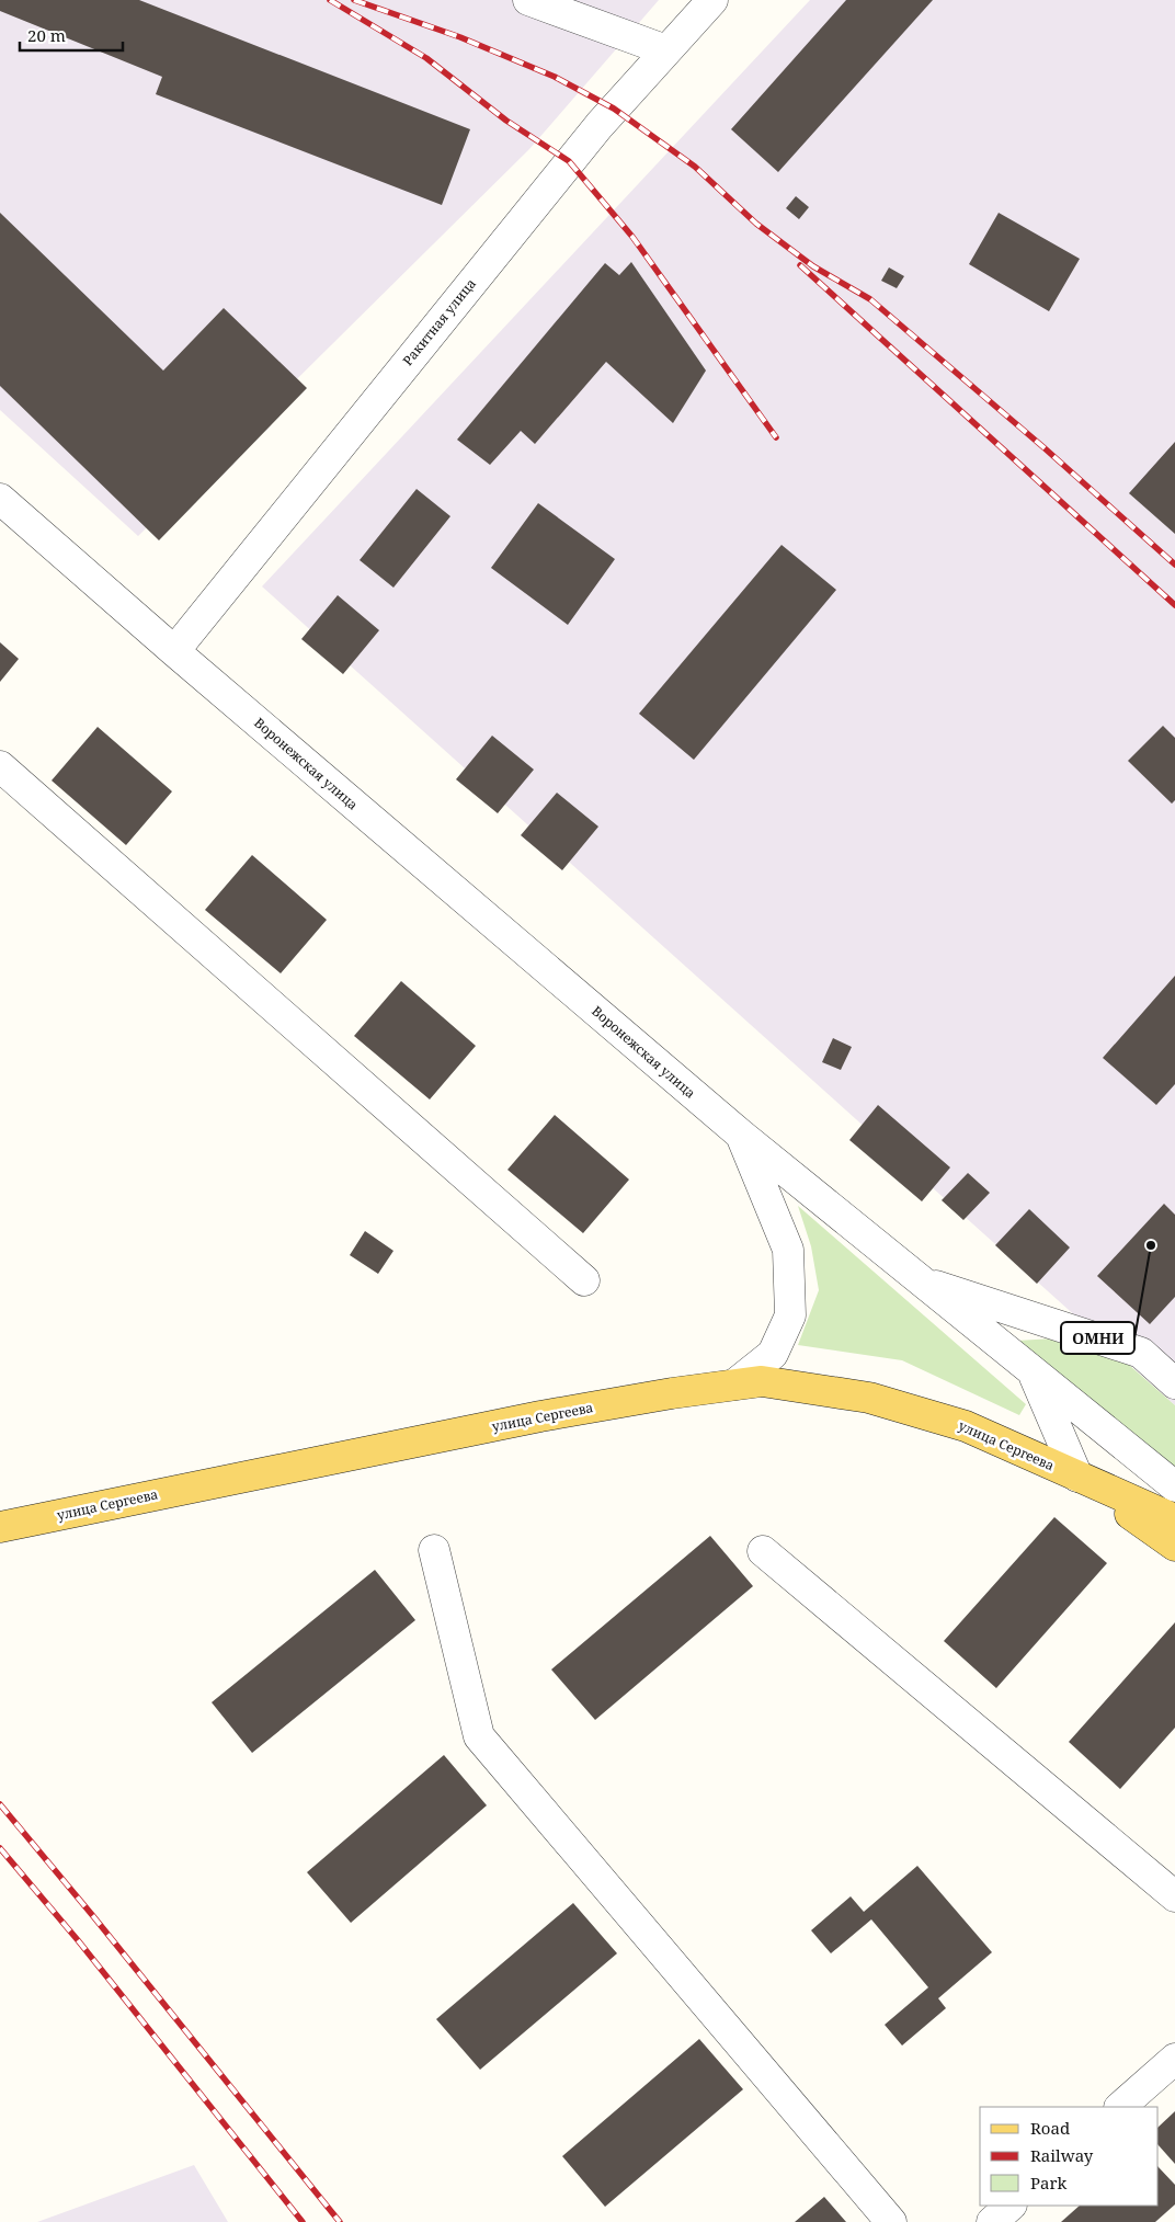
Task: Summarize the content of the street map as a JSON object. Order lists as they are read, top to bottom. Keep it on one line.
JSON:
{"streets":{"main road":["улица Сергеева"],"street":["Ракитная улица","Воронежская улица"]},"crossings":[["Ракитная улица","Воронежская улица"],["Воронежская улица","улица Сергеева"]],"places":["ОМНИ"],"legend":["Road","Railway","Park"],"scale_bar":"20 m"}
